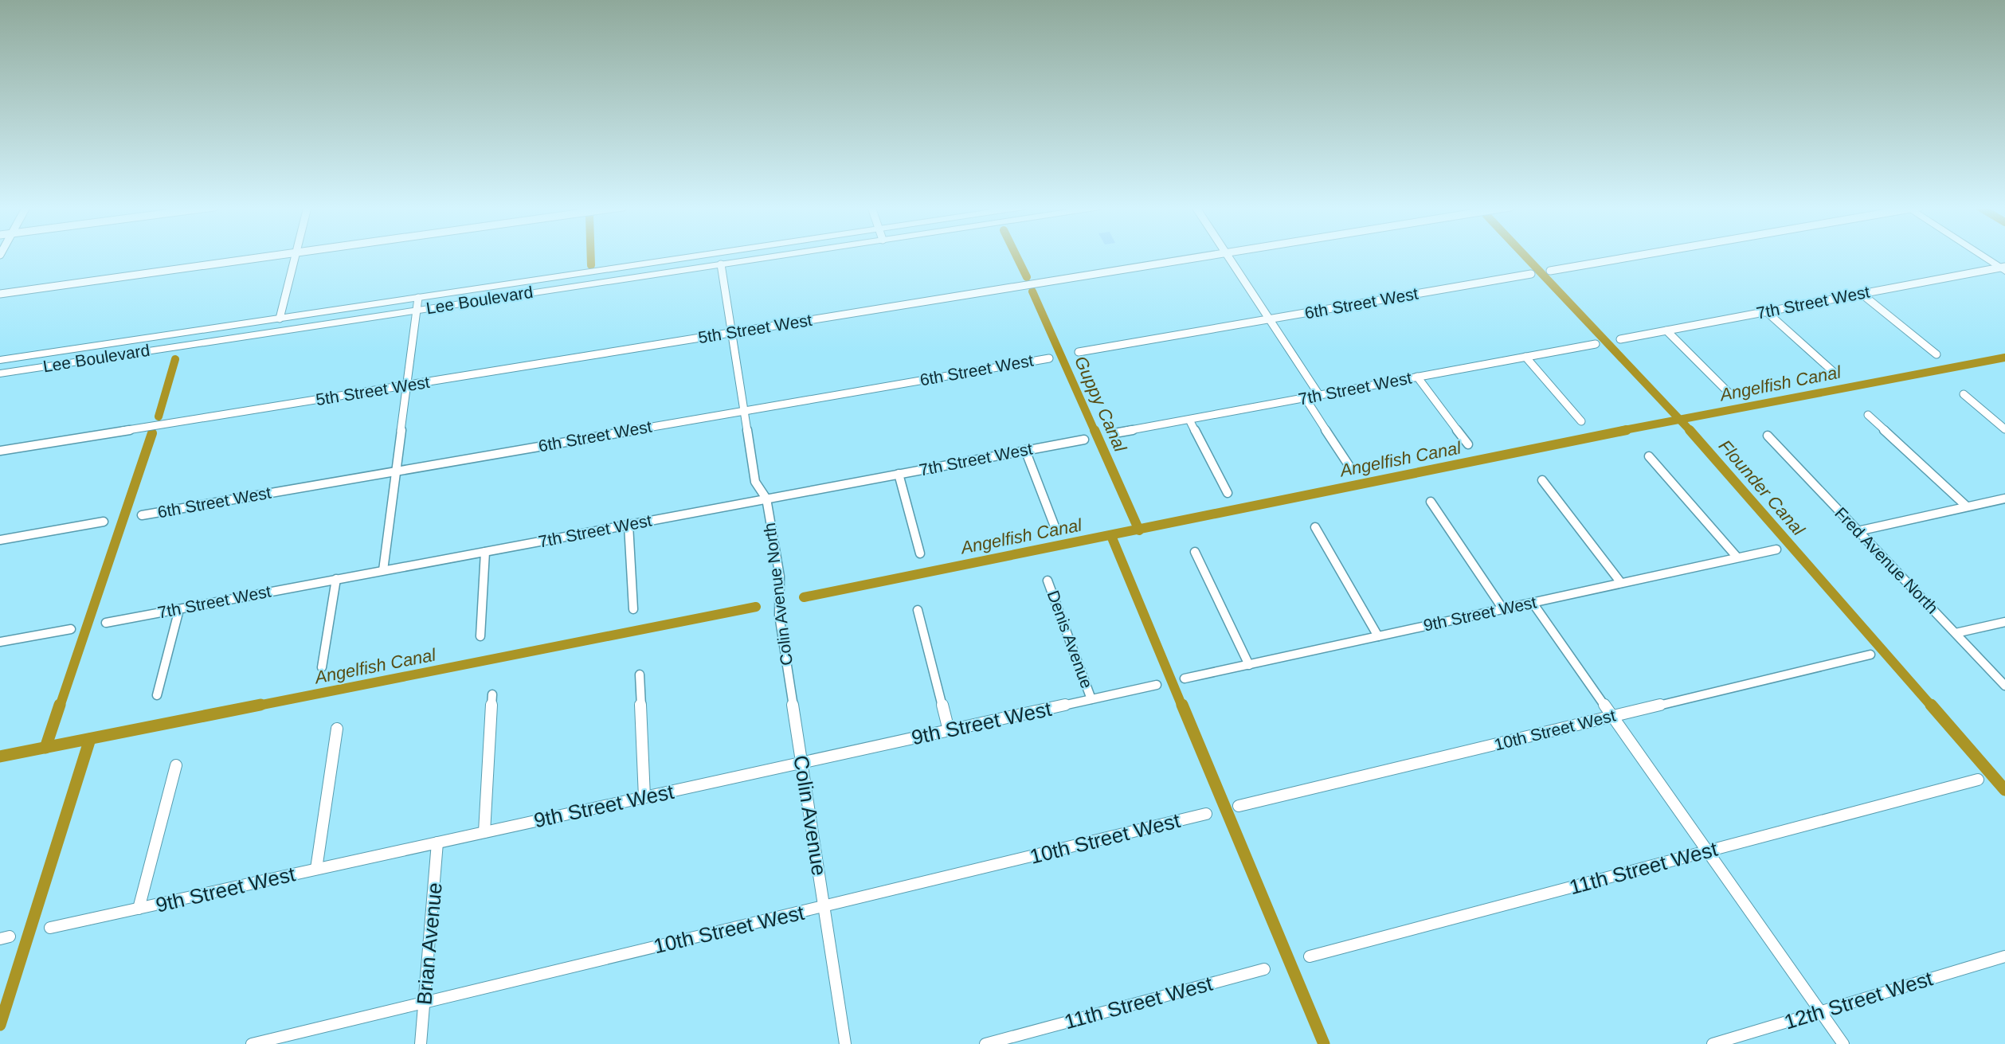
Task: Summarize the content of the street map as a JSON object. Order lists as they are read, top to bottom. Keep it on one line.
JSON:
{"streets":{"main road":["Lee Boulevard"],"street":["7th Street West","6th Street West","5th Street West","Fred Avenue North","Colin Avenue North","9th Street West","Denis Avenue","10th Street West","Colin Avenue","11th Street West","Brian Avenue","12th Street West"]},"crossings":[["Lee Boulevard","Colin Avenue North"],["7th Street West","Colin Avenue North"],["6th Street West","Colin Avenue North"],["5th Street West","Colin Avenue North"],["Colin Avenue North","Colin Avenue"],["9th Street West","Denis Avenue"],["9th Street West","Colin Avenue"],["9th Street West","Brian Avenue"],["10th Street West","Colin Avenue"],["10th Street West","Brian Avenue"]],"water":["Angelfish Canal","Guppy Canal","Flounder Canal"]}
